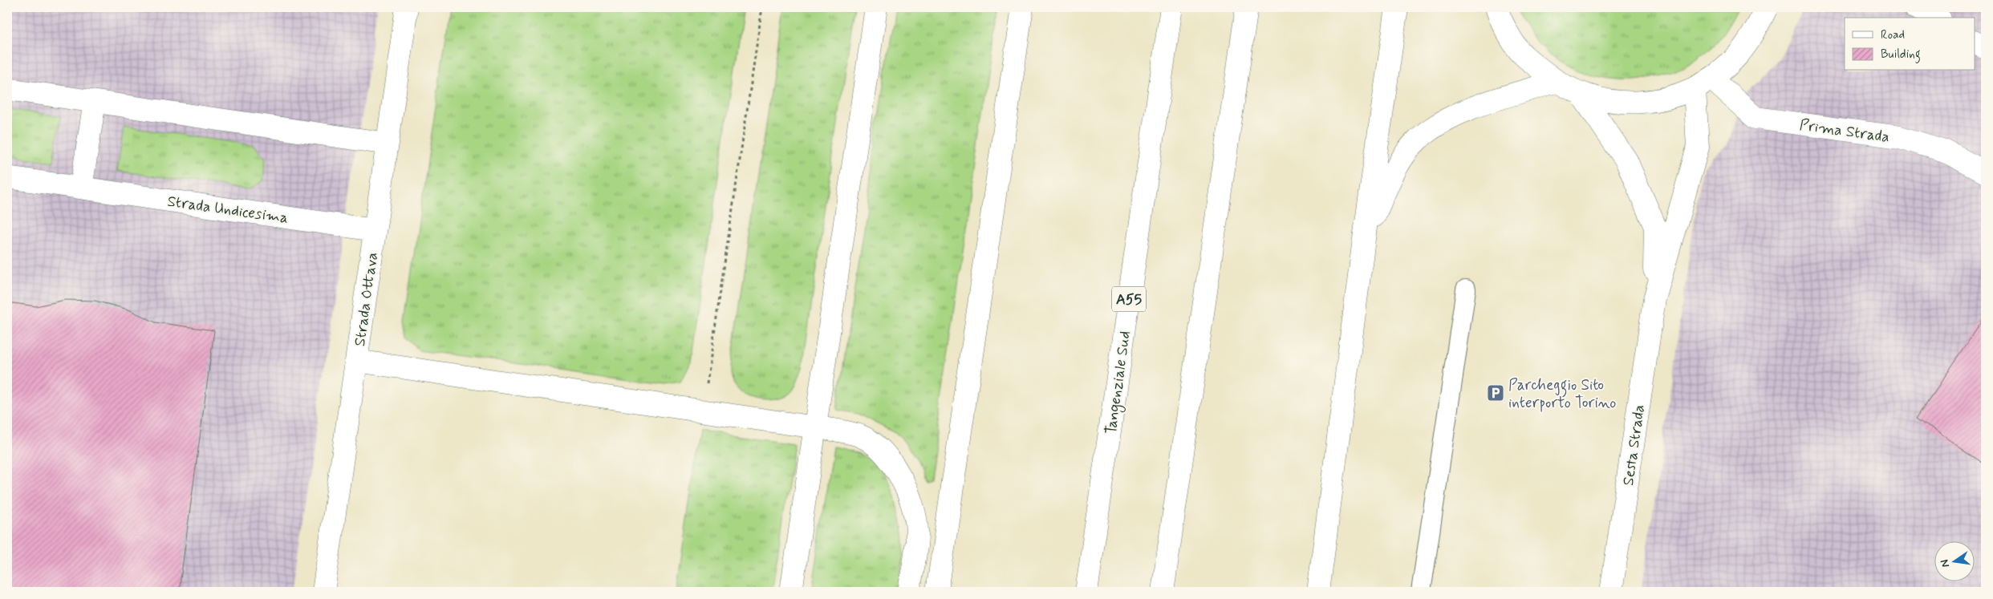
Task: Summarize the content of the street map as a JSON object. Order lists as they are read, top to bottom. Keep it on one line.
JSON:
{"streets":{"main road":["Prima Strada","Strada Undicesima","Strada Ottava","A55","Tangenziale Sud","Sesta Strada"]},"crossings":[["Prima Strada","Sesta Strada"],["Strada Undicesima","Strada Ottava"]],"places":{"parking":["Parcheggio Sito interporto Torino"]},"legend":["Road","Building"],"north":"left"}
